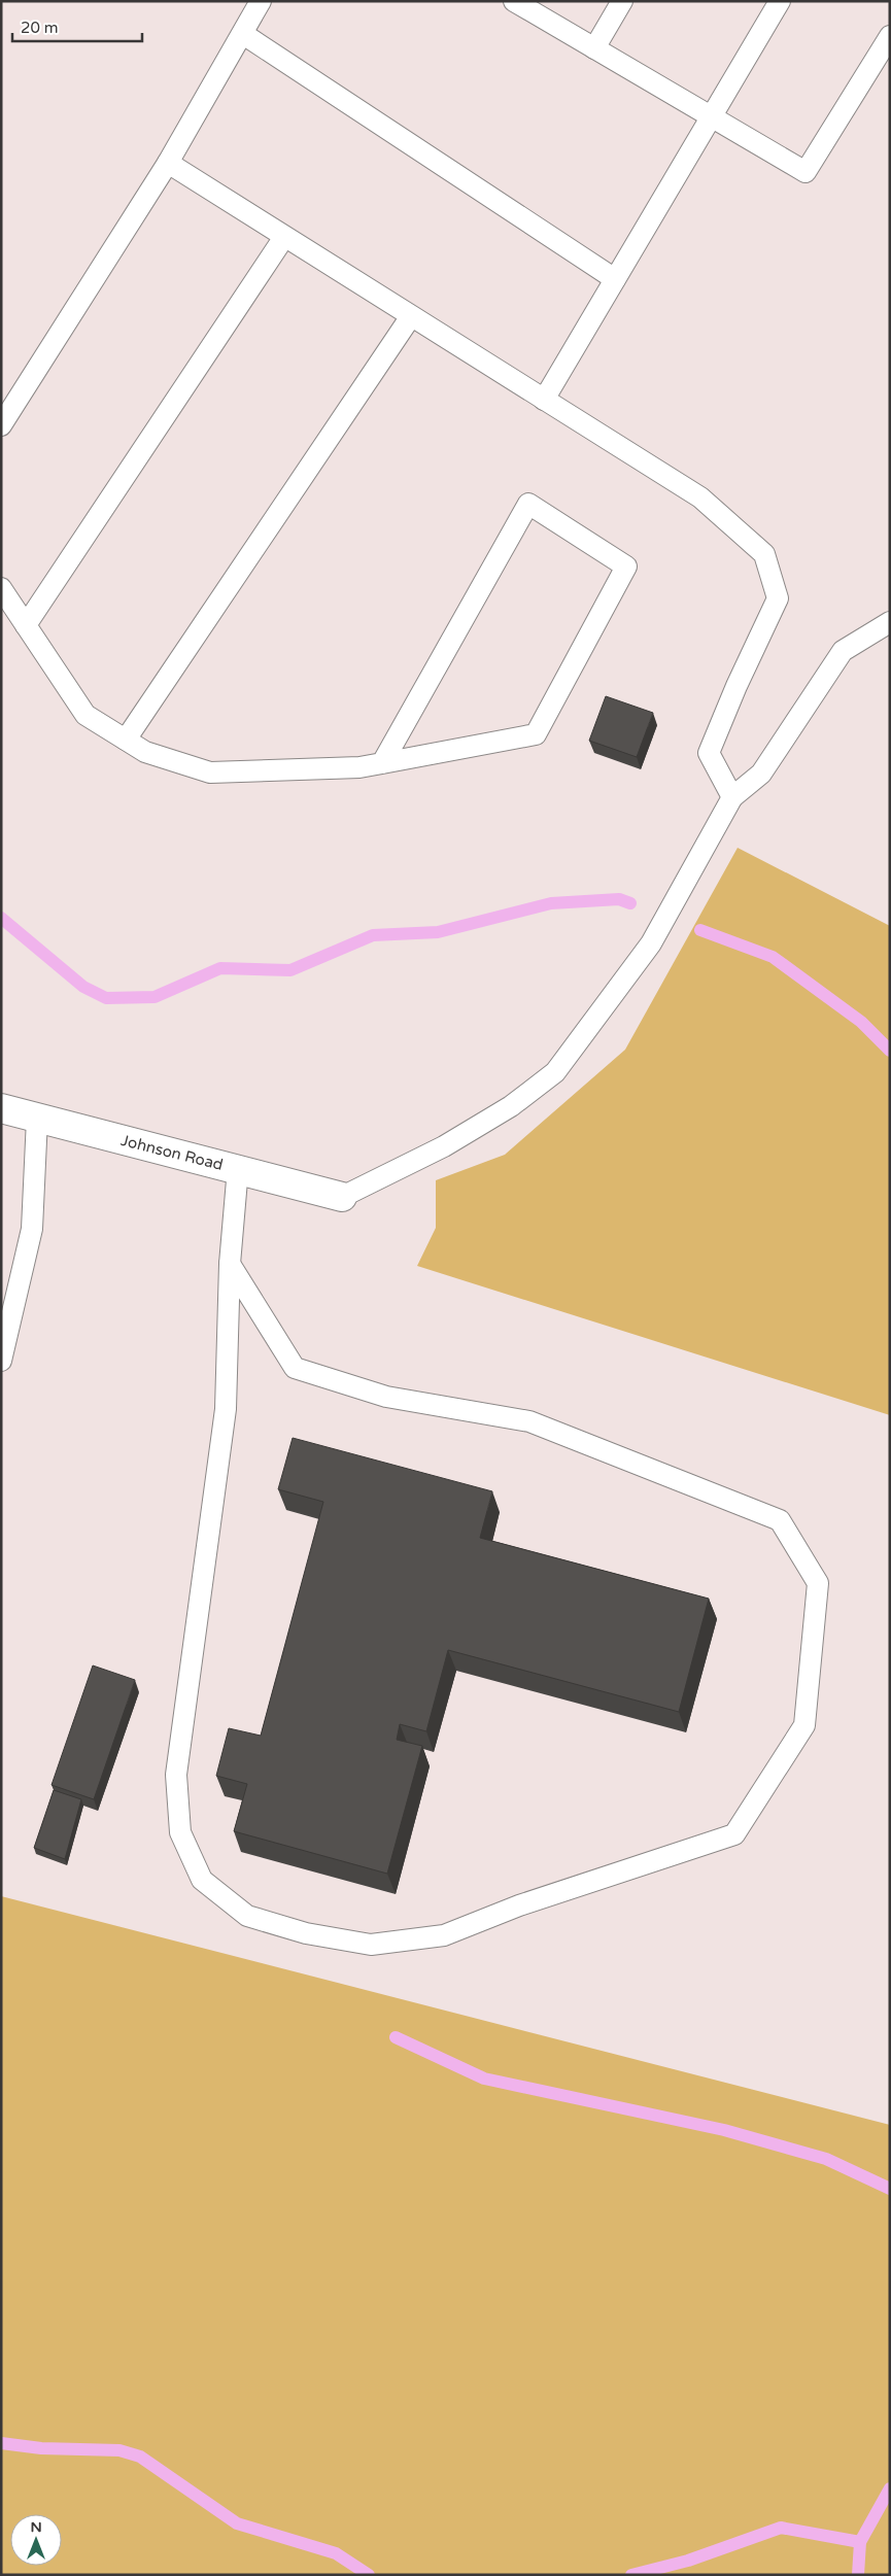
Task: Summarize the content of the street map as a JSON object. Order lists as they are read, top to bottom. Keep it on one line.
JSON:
{"streets":{"street":["Johnson Road"]},"scale_bar":"20 m","north":"top"}
